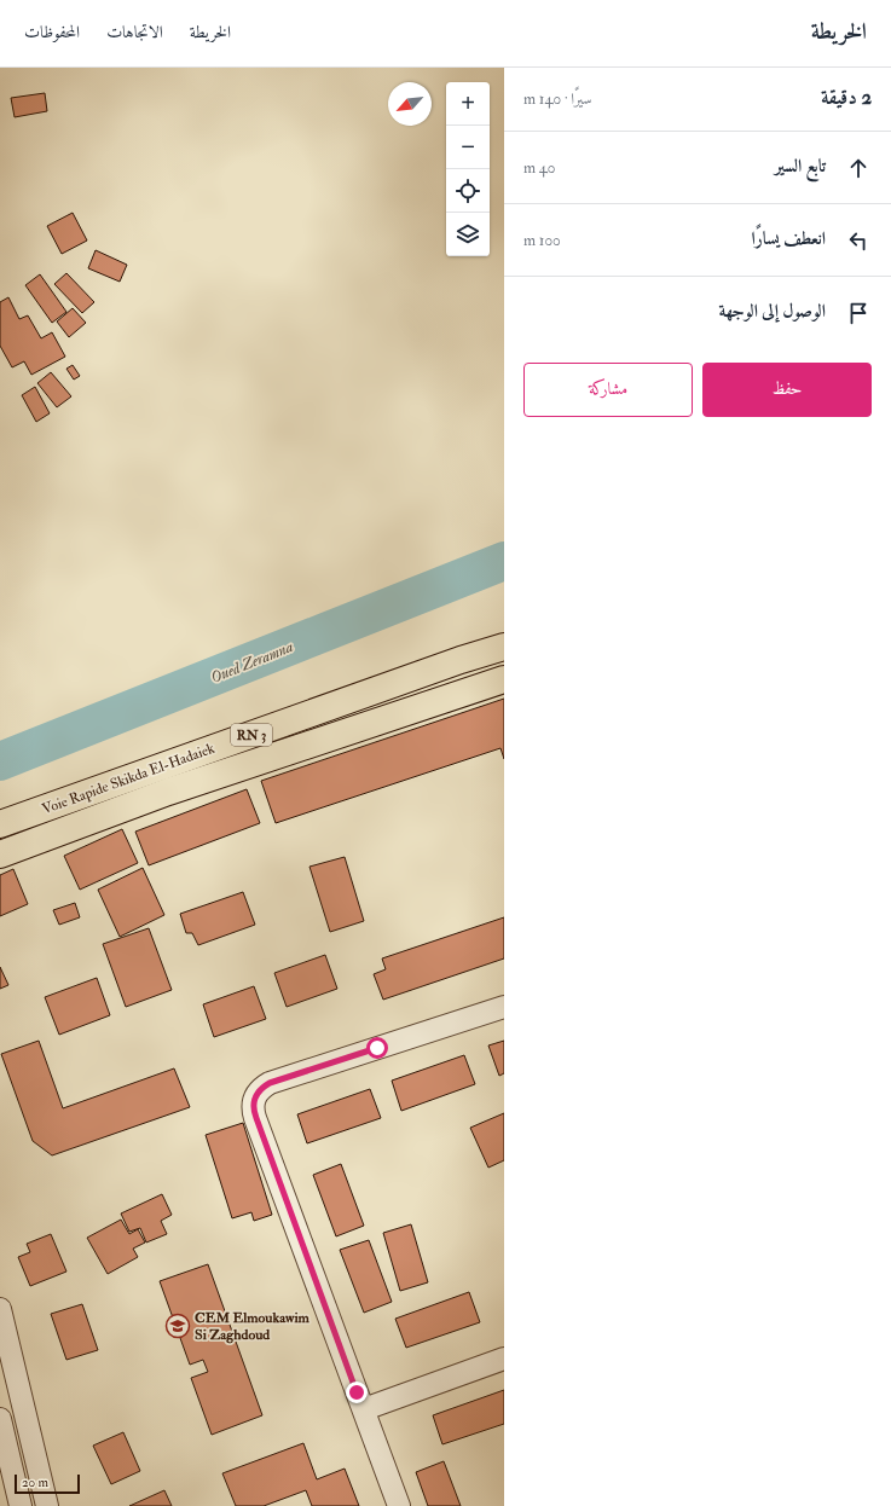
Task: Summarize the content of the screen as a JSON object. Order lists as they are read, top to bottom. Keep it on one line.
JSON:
{"streets":{"highway":["RN 3","Voie Rapide Skikda El-Hadaiek"]},"water":["Oued Zeramna"],"places":{"school or university":["CEM Elmoukawim Si Zaghdoud"]},"scale_bar":"20 m","north":"bottom left","page":{"header":"الخريطة","nav":["الخريطة","الاتجاهات","المحفوظات"],"heading":["2 دقيقة","سيرًا · 140 m"],"map_buttons":["+","−"],"list":[["تابع السير","40 m"],["انعطف يسارًا","100 m"],"الوصول إلى الوجهة"],"buttons":["حفظ","مشاركة"],"scale":"20 m"}}
